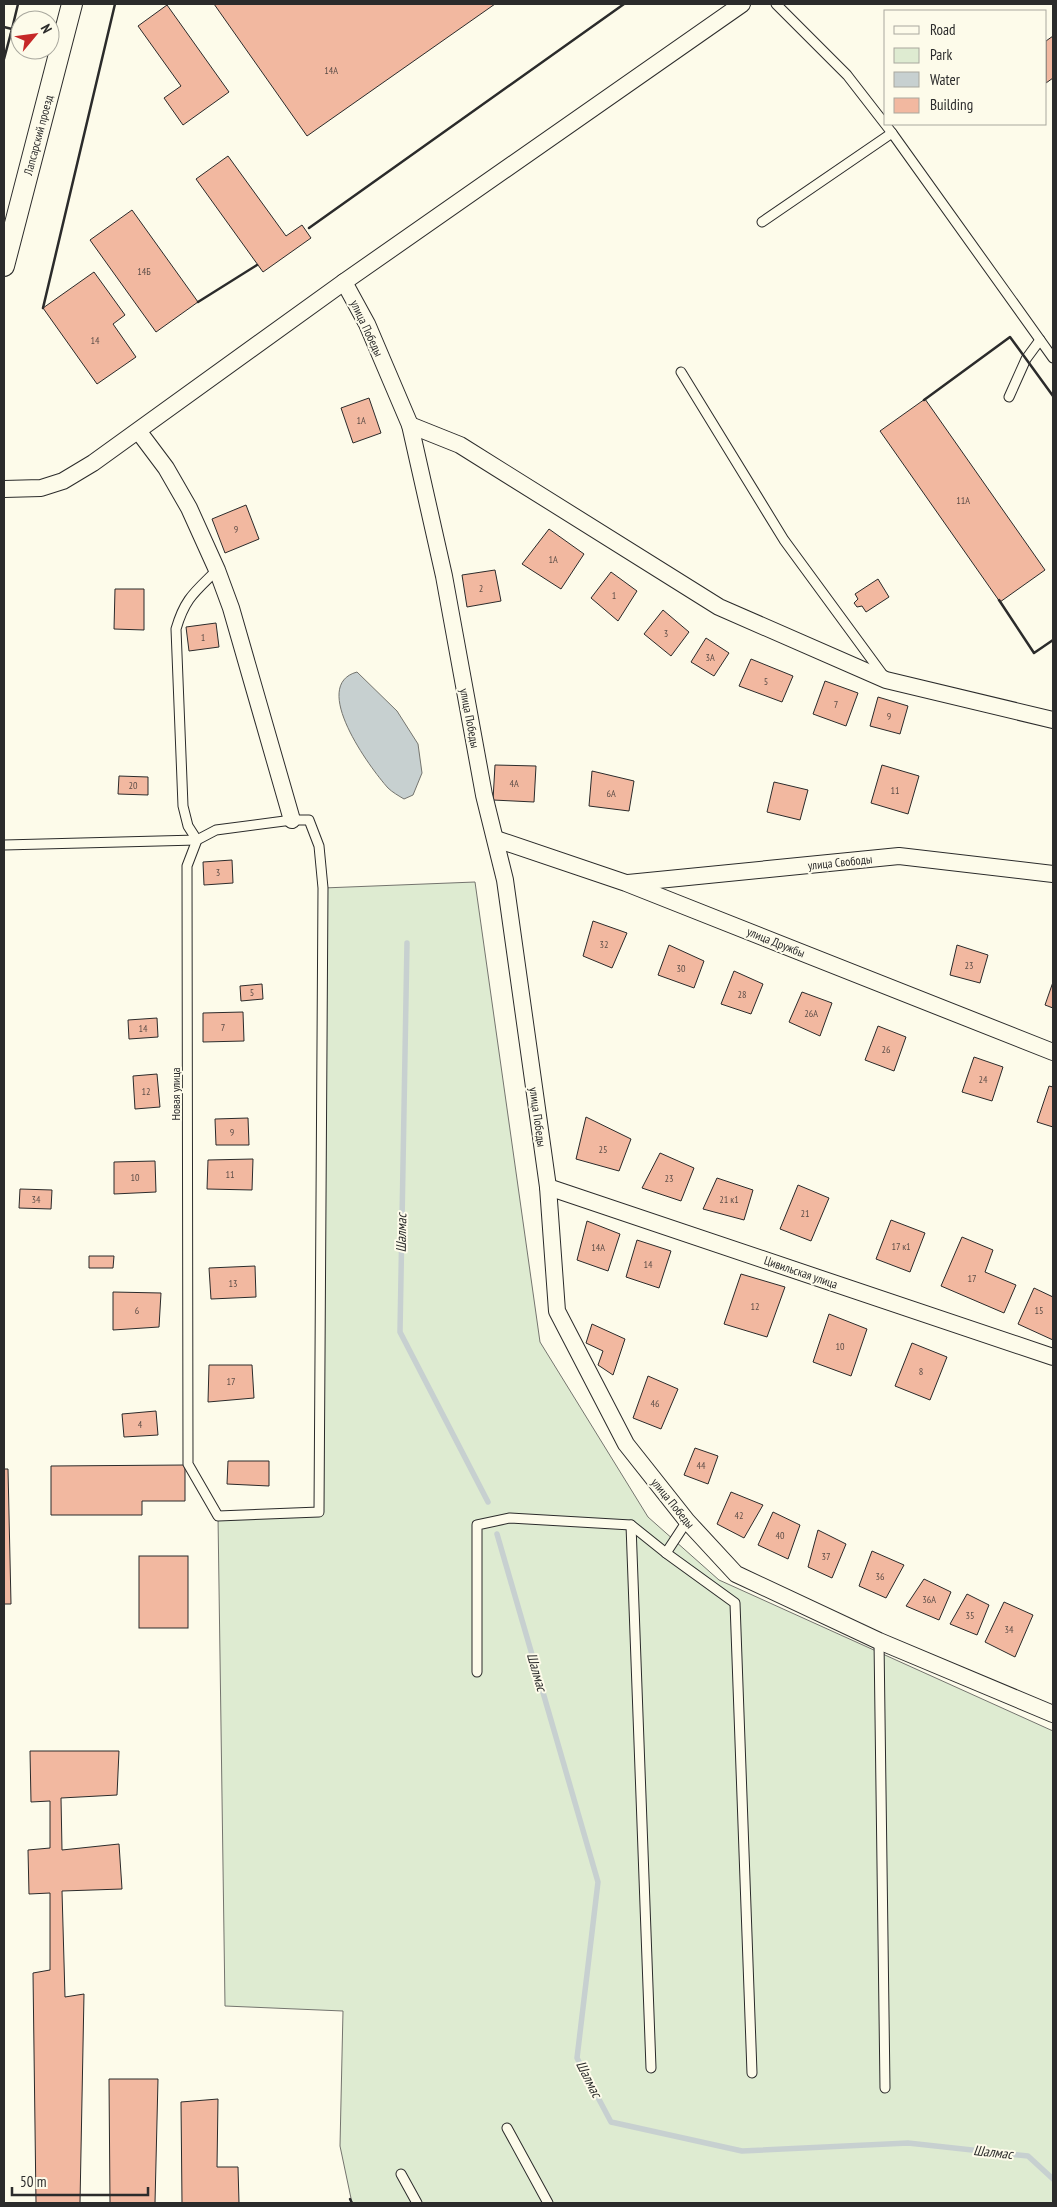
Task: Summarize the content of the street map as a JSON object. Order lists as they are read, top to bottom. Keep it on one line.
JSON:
{"streets":{"street":["Лапсарский проезд","улица Победы","улица Свободы","улица Дружбы","Цивильская улица"],"lane":["Новая улица"]},"crossings":[["улица Победы","улица Дружбы"],["улица Победы","Цивильская улица"],["улица Свободы","улица Дружбы"]],"water":["Шалмас"],"house_numbers":["14А","14Б","14","1А","11А","9","1А","2","1","3","1","3А","5","7","9","4А","20","11","6А","3","32","23","30","5","28","26А","7","14","26","24","12","9","25","11","10","23","34","21 к1","21","17 к1","14А","14","17","13","12","6","15","10","8","17","46","4","44","42","40","37","36","36А","35","34"],"legend":["Road","Park","Water","Building"],"scale_bar":"50 m","north":"top right"}
